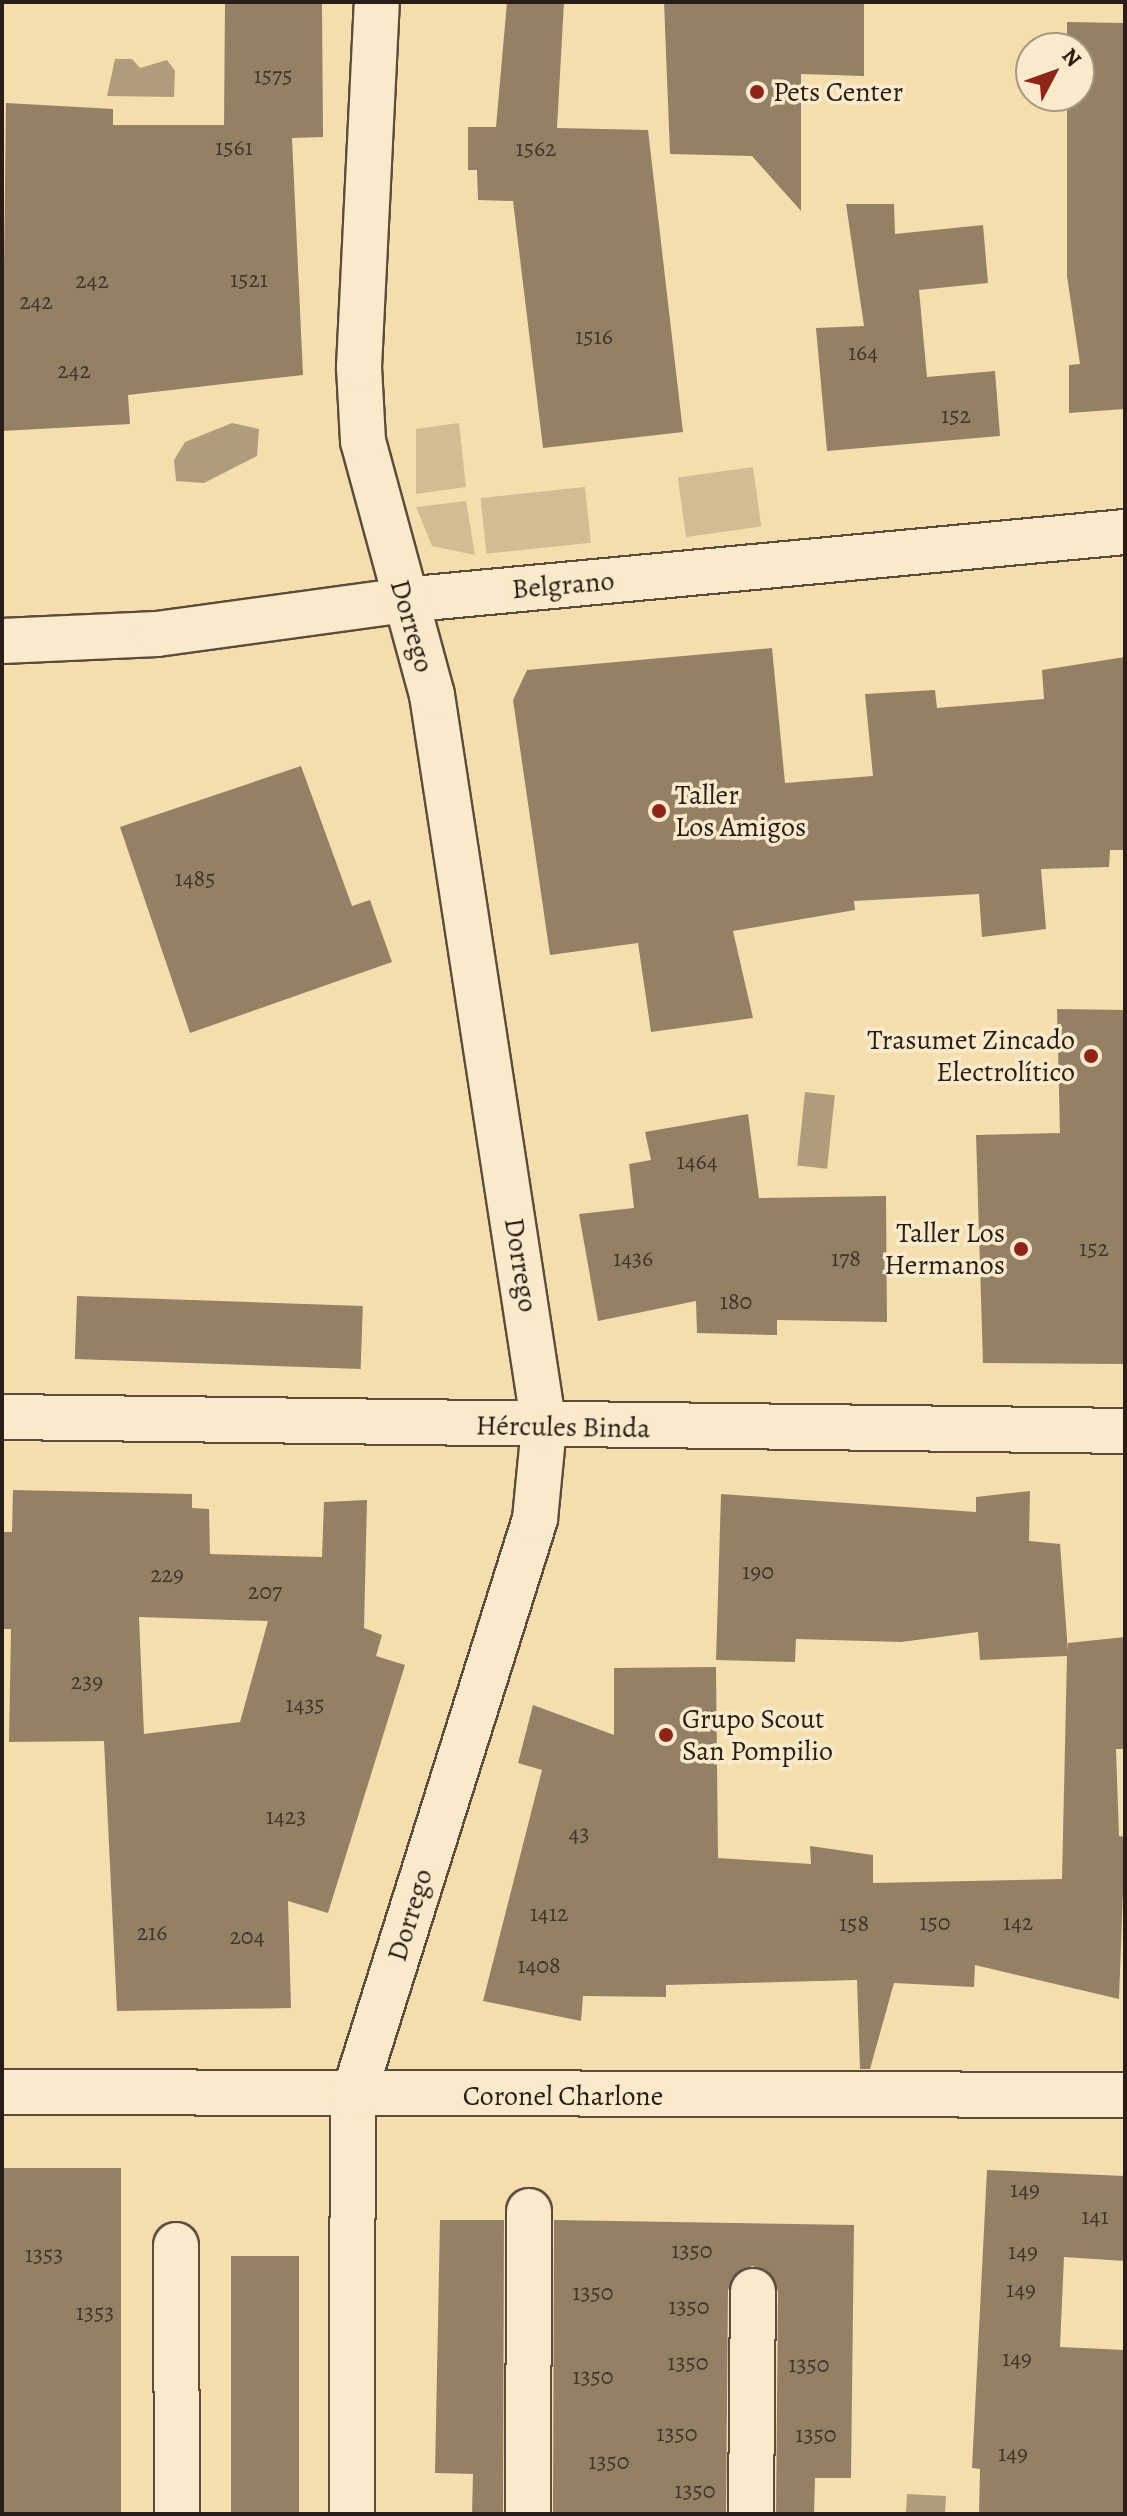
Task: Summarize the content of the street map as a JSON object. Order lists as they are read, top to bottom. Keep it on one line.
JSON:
{"streets":{"street":["Belgrano","Dorrego","Hércules Binda","Coronel Charlone"]},"crossings":[["Belgrano","Dorrego"],["Dorrego","Hércules Binda"],["Dorrego","Coronel Charlone"]],"places":["Pets Center","Taller Los Amigos","Trasumet Zincado Electrolítico","Taller Los Hermanos","Grupo Scout San Pompilio"],"house_numbers":["1575","1561","1562","1521","242","242","1516","164","242","152","1485","1464","152","1436","178","180","190","229","207","239","1435","1423","43","1412","150","142","158","216","204","1408","149","141","1350","149","1353","149","1350","1350","1353","149","1350","1350","1350","1350","1350","149","1350","1350"],"north":"top right"}
